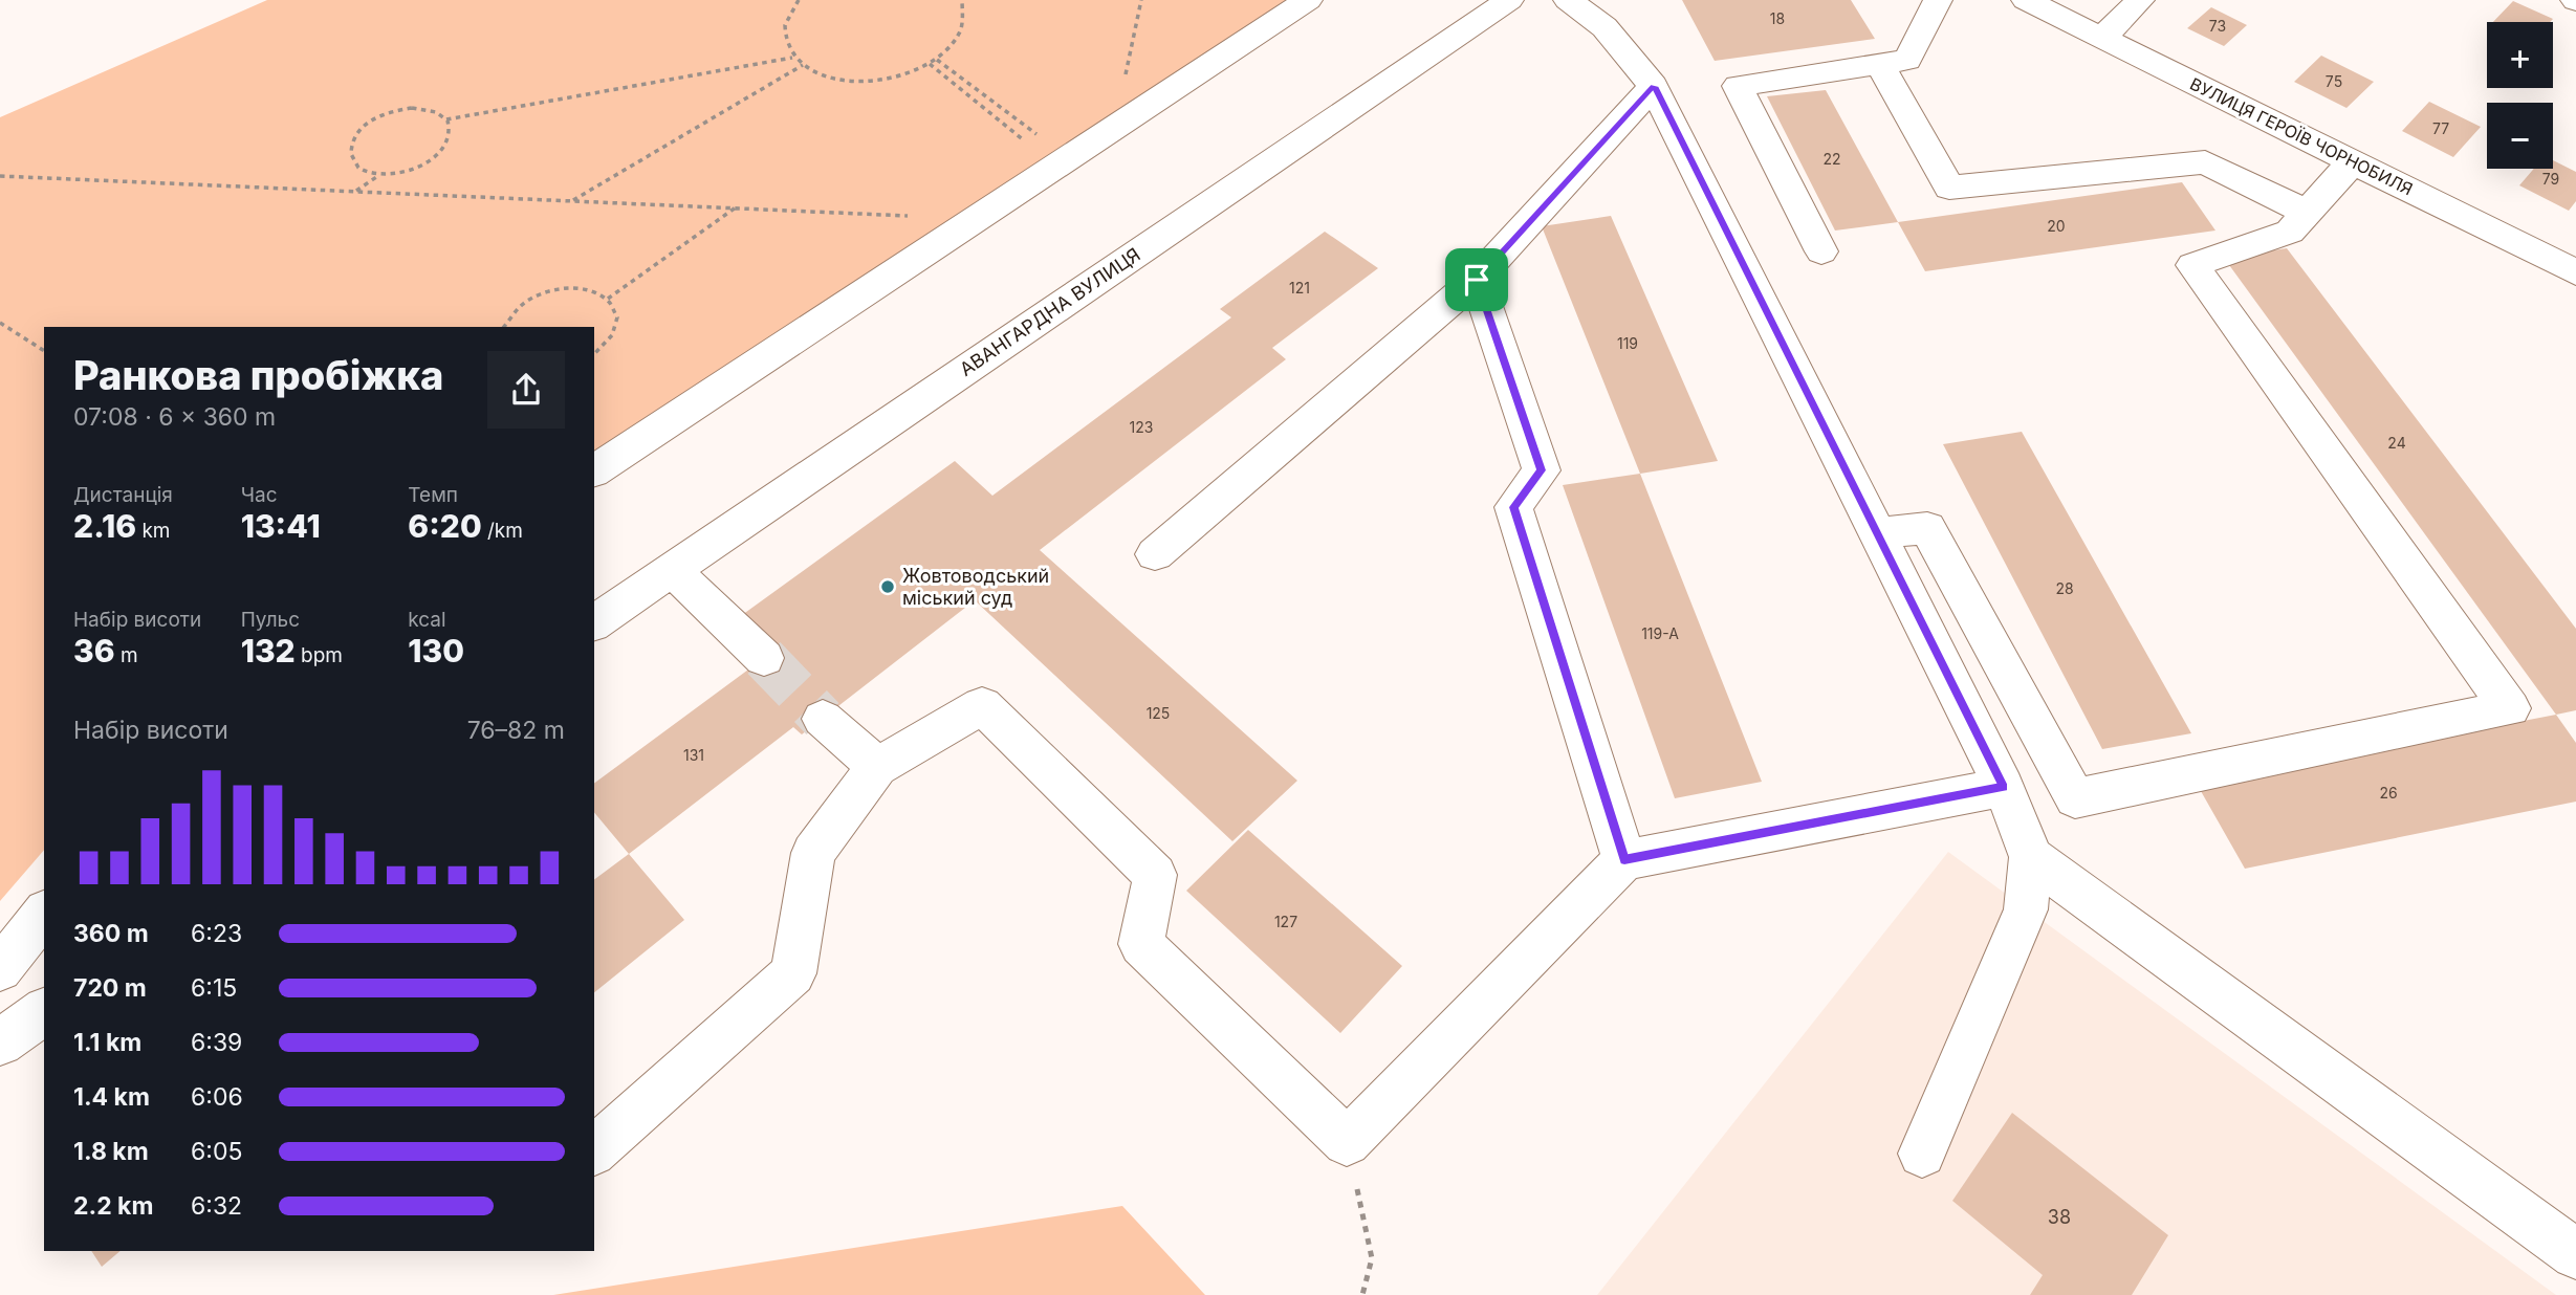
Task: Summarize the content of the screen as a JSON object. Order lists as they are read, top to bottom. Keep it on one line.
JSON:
{"streets":{"street":["ВУЛИЦЯ ГЕРОЇВ ЧОРНОБИЛЯ","АВАНГАРДНА ВУЛИЦЯ"]},"places":["Жовтоводський міський суд"],"house_numbers":["18","73","75","77","22","79","20","121","119","123","24","28","119-А","125","131","26","127","38"],"page":{"map_buttons":["+","−"],"heading":["Ранкова пробіжка","07:08 · 6 × 360 m"],"stats":[["Дистанція","2.16 km"],["Час","13:41"],["Темп","6:20 /km"],["Набір висоти","36 m"],["Пульс","132 bpm"],["kcal","130"]],"chart":["Набір висоти","76–82 m"],"list":[{"name":"360 m","note":"6:23"},{"name":"720 m","note":"6:15"},{"name":"1.1 km","note":"6:39"},{"name":"1.4 km","note":"6:06"},{"name":"1.8 km","note":"6:05"},{"name":"2.2 km","note":"6:32"}]}}
